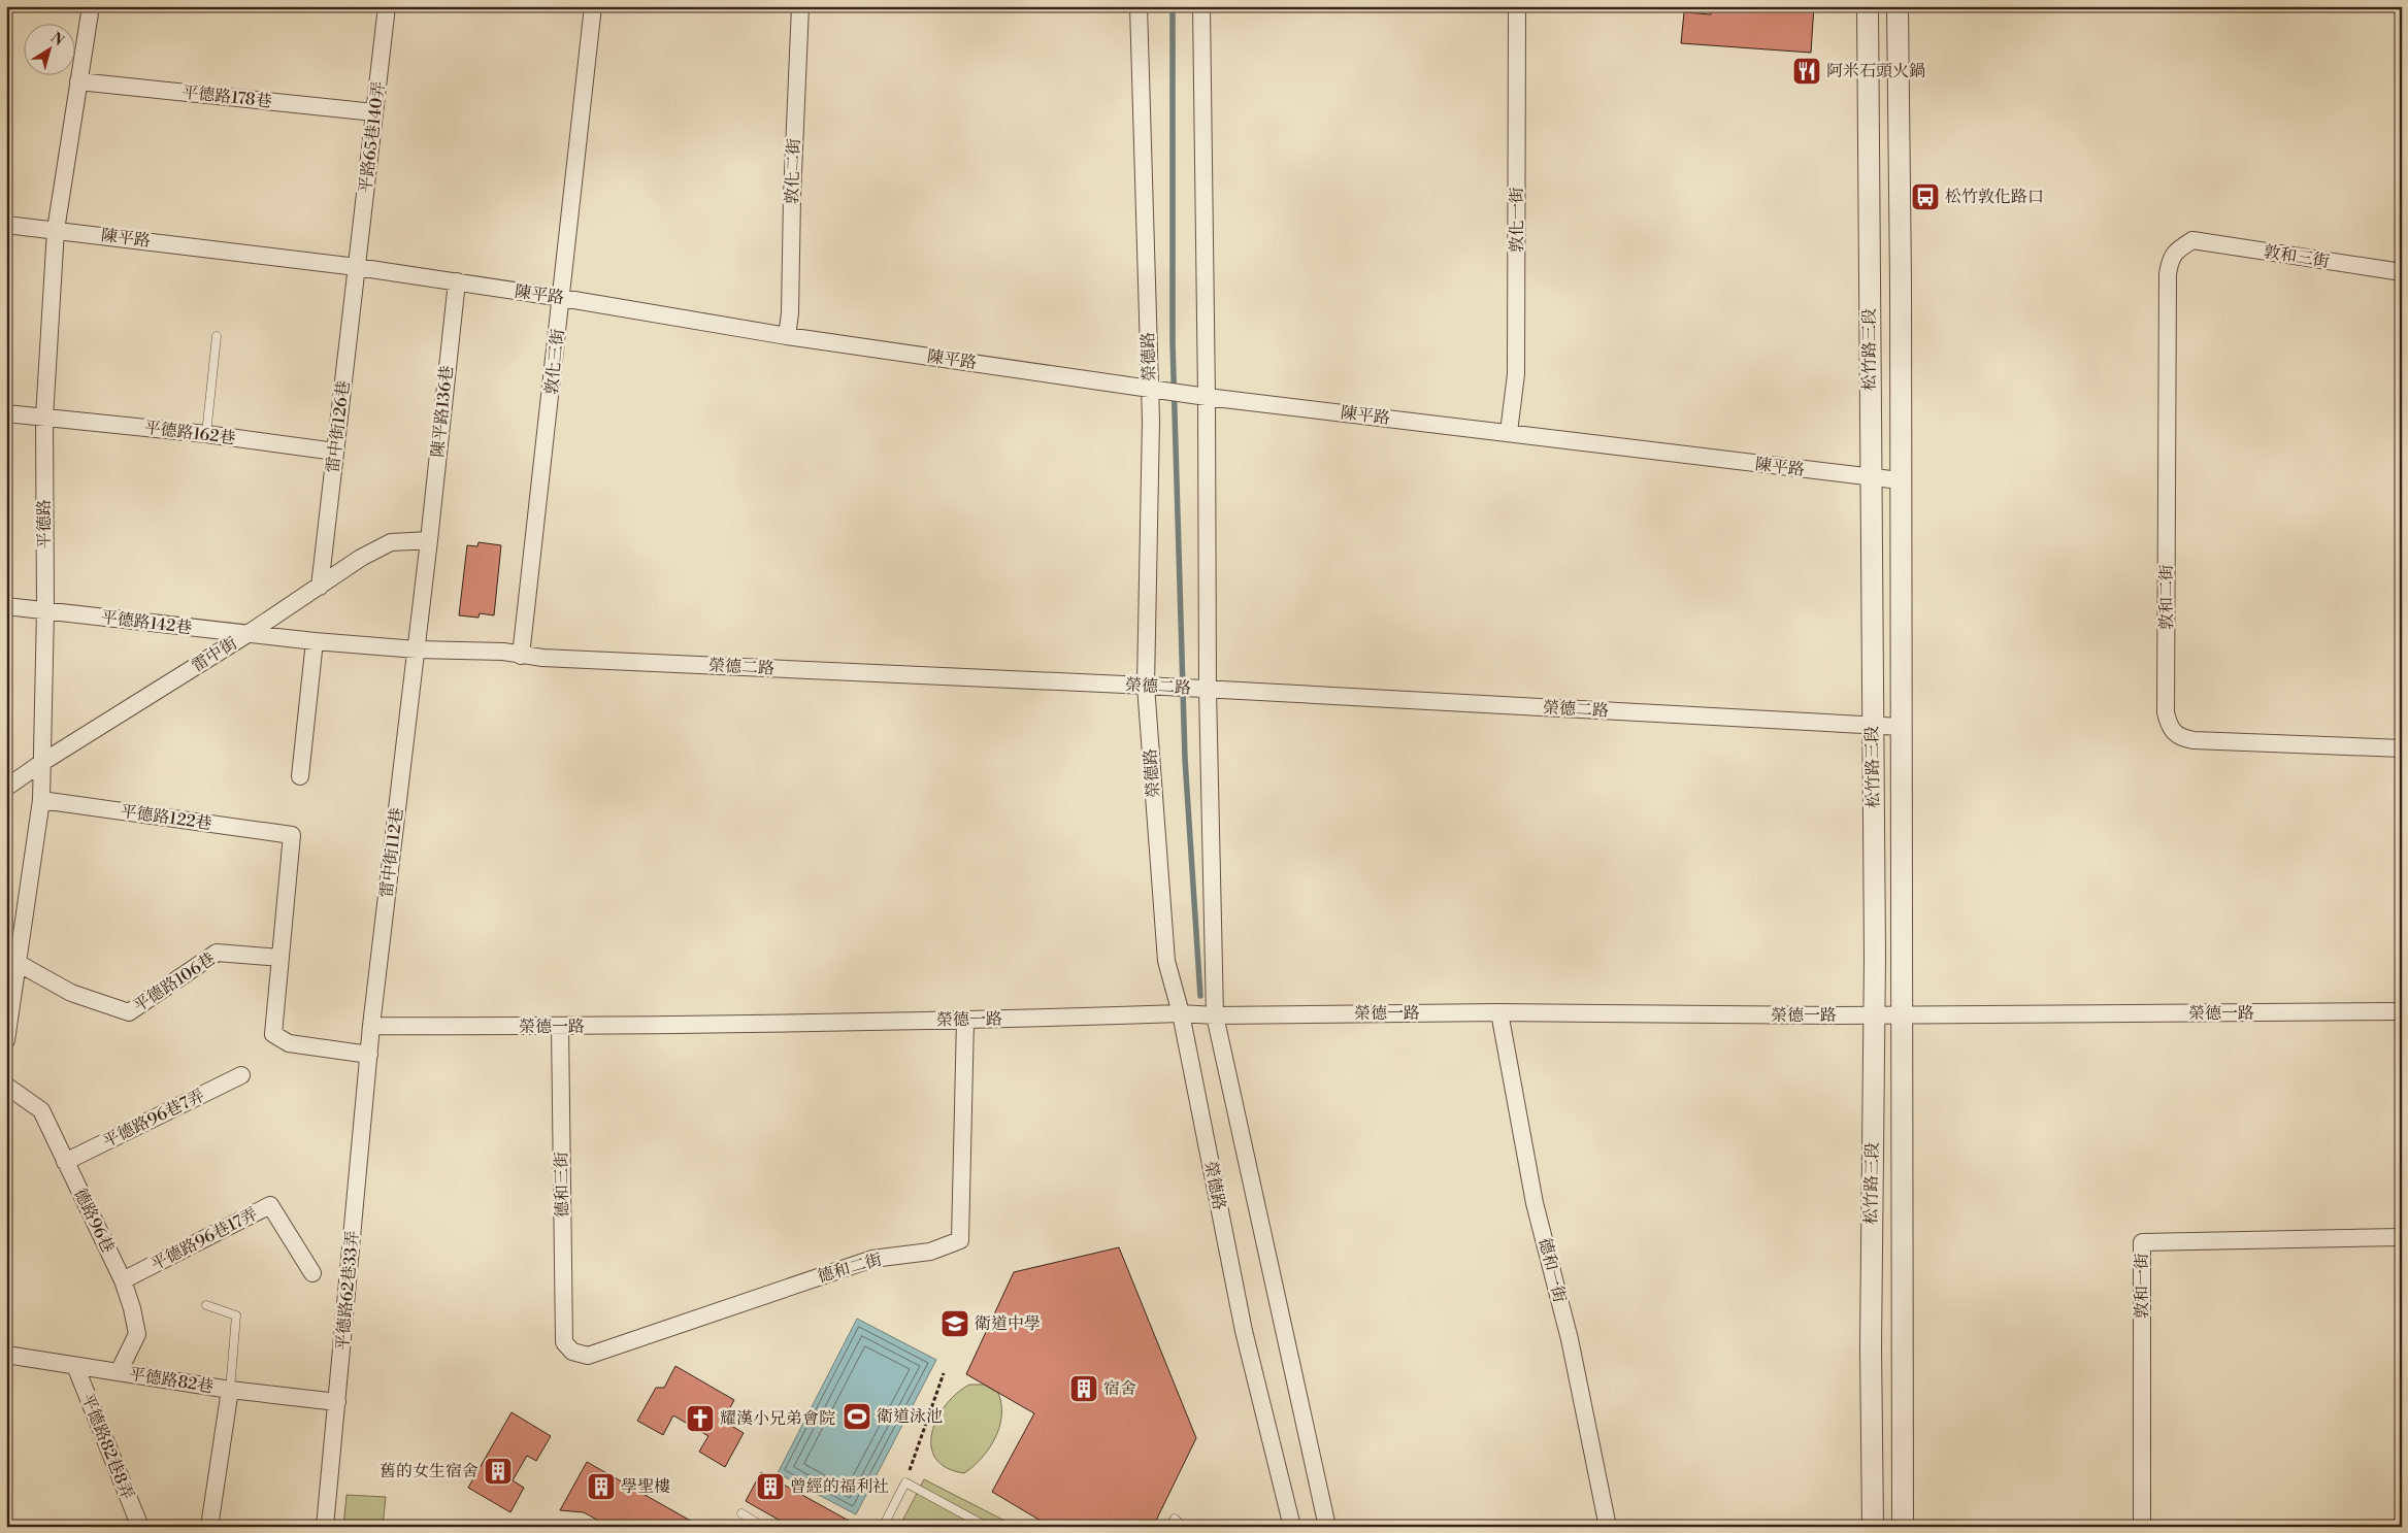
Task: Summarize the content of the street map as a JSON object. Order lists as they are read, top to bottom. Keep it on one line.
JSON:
{"streets":{"street":["平德路178巷","平路65巷140弄","敦化二街","敦化一街","陳平路","敦和三街","松竹路三段","榮德路","敦化三街","陳平路136巷","雷中街126巷","平德路162巷","平德路","敦和二街","平德路142巷","雷中街","榮德二路","平德路122巷","雷中街112巷","平德路106巷","榮德一路","平德路96巷7弄","德和三街","德路96巷","平德路96巷17弄","德和二街","德和一街","敦和一街","平德路62巷33弄","平德路82巷","平德路82巷8弄"]},"crossings":[["平德路178巷","平路65巷140弄"],["平德路178巷","平德路"],["平路65巷140弄","陳平路"],["平路65巷140弄","雷中街126巷"],["敦化二街","陳平路"],["敦化一街","陳平路"],["陳平路","松竹路三段"],["陳平路","榮德路"],["陳平路","敦化三街"],["陳平路","陳平路136巷"],["陳平路","雷中街126巷"],["陳平路","平德路"],["敦和三街","敦和二街"],["松竹路三段","榮德二路"],["松竹路三段","榮德一路"],["榮德路","榮德二路"],["榮德路","榮德一路"],["敦化三街","榮德二路"],["陳平路136巷","雷中街"],["陳平路136巷","雷中街112巷"],["雷中街126巷","平德路162巷"],["雷中街126巷","雷中街"],["平德路162巷","平德路"],["平德路","平德路142巷"],["平德路","雷中街"],["平德路","平德路122巷"],["平德路","平德路106巷"],["平德路142巷","雷中街"],["雷中街","雷中街112巷"],["榮德二路","雷中街112巷"],["平德路122巷","平德路106巷"],["雷中街112巷","榮德一路"],["雷中街112巷","平德路62巷33弄"],["榮德一路","德和三街"],["榮德一路","德和二街"],["榮德一路","德和一街"],["平德路96巷7弄","德路96巷"],["德和三街","德和二街"],["德路96巷","平德路96巷17弄"],["德路96巷","平德路82巷"],["平德路62巷33弄","平德路82巷"],["平德路82巷","平德路82巷8弄"]],"places":{"restaurant":["阿米石頭火鍋"],"bus stop":["松竹敦化路口"],"school or university":["衛道中學"],"building":["宿舍","舊的女生宿舍","學聖樓","曾經的福利社"],"sports":["衛道泳池"],"church":["耀漢小兄弟會院"]},"north":"top right"}
